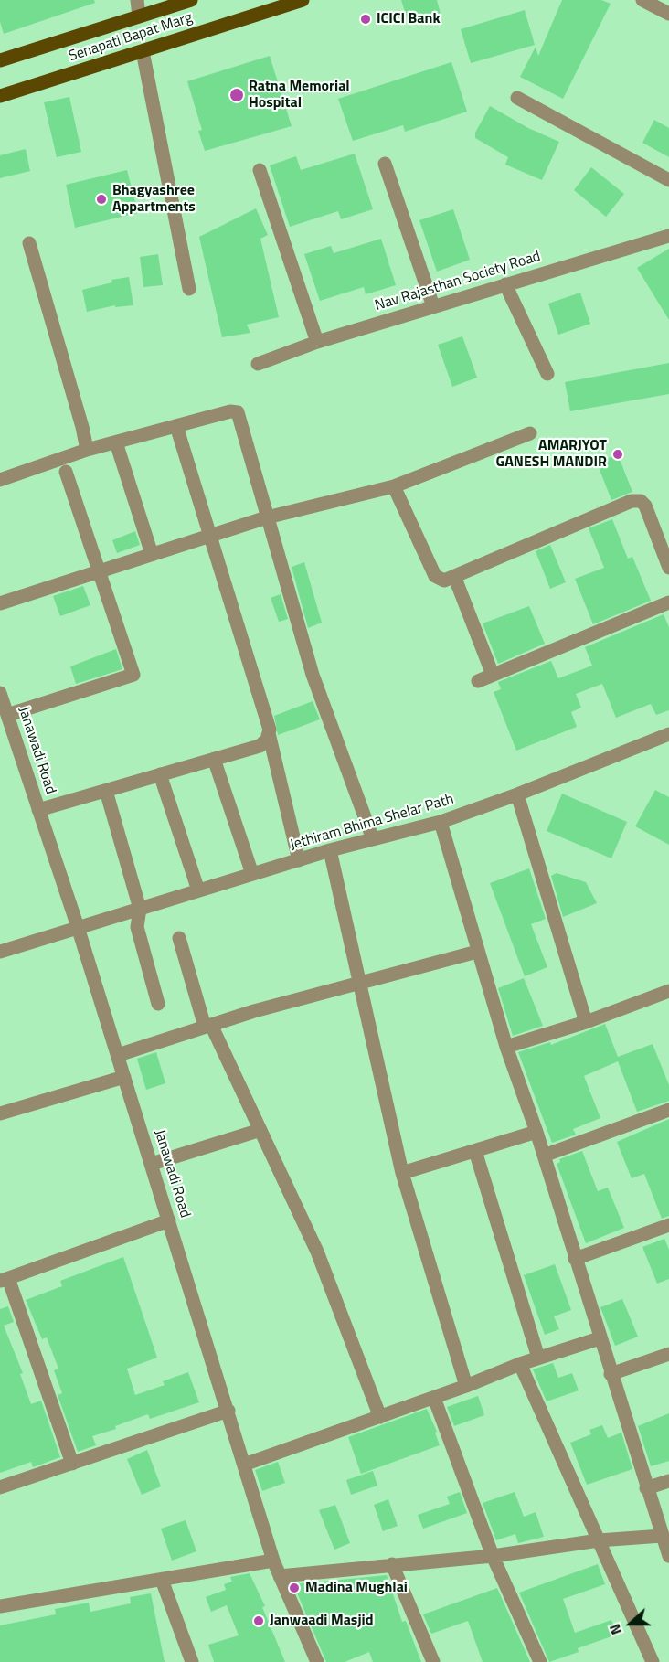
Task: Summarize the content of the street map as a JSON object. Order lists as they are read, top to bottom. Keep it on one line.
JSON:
{"streets":{"main road":["Senapati Bapat Marg"],"street":["Nav Rajasthan Society Road","Janawadi Road","Jethiram Bhima Shelar Path"]},"crossings":[["Janawadi Road","Jethiram Bhima Shelar Path"]],"places":["ICICI Bank","Ratna Memorial Hospital","Bhagyashree Appartments","AMARJYOT GANESH MANDIR","Madina Mughlai","Janwaadi Masjid"],"north":"left"}
